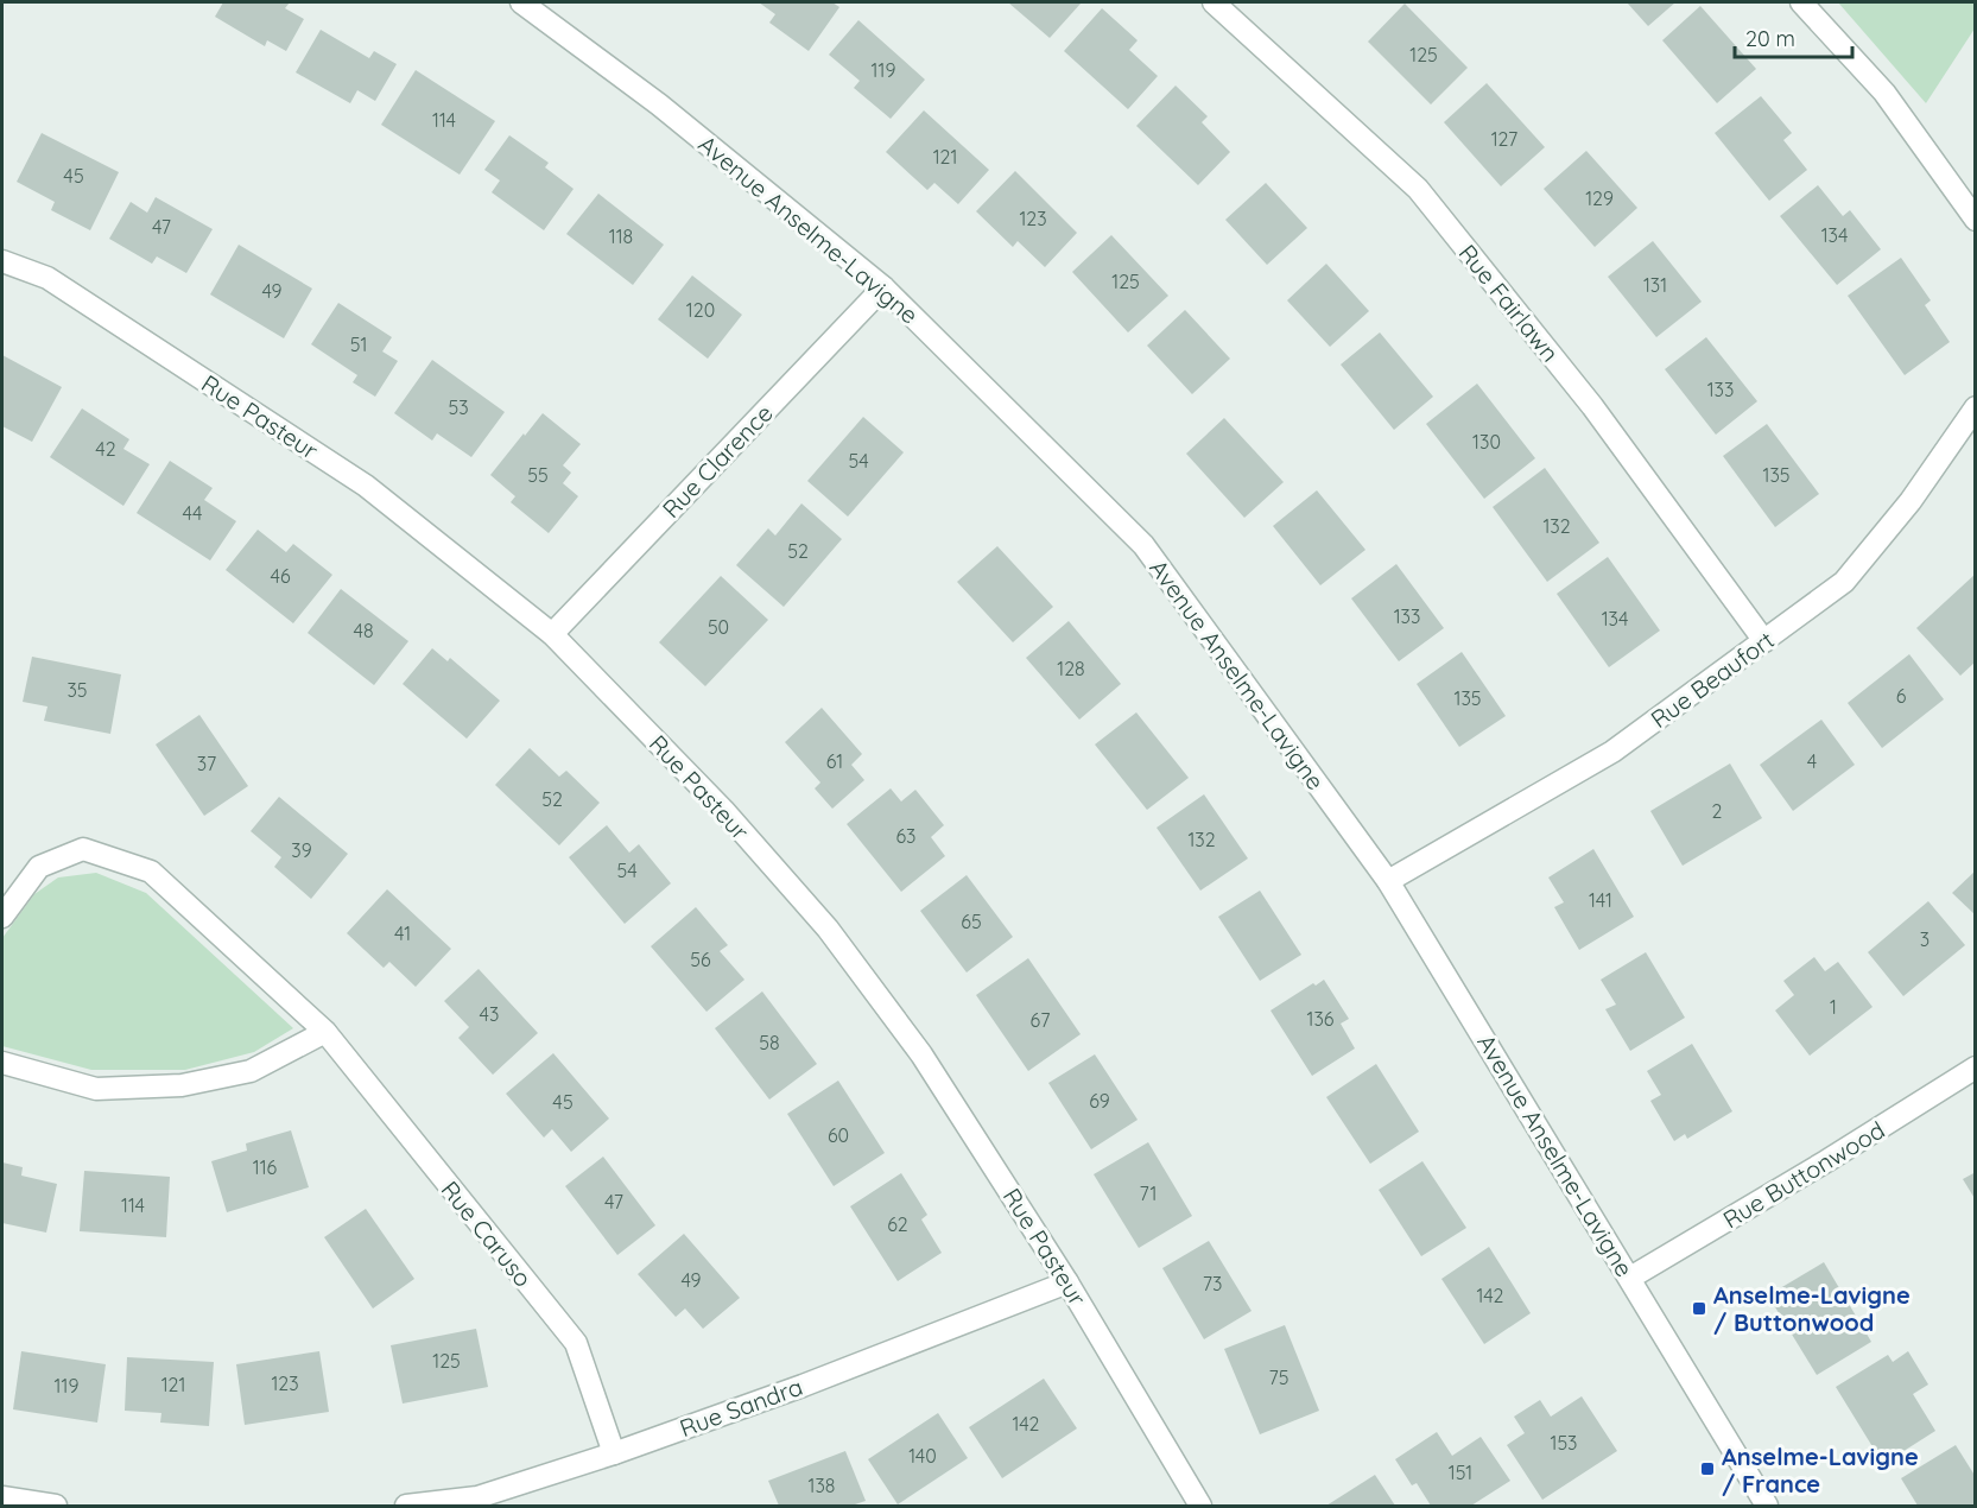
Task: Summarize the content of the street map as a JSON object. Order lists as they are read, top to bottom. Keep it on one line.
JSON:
{"streets":{"street":["Avenue Anselme-Lavigne","Rue Fairlawn","Rue Pasteur","Rue Clarence","Rue Beaufort","Rue Buttonwood","Rue Caruso","Rue Sandra"]},"crossings":[["Avenue Anselme-Lavigne","Rue Clarence"],["Avenue Anselme-Lavigne","Rue Beaufort"],["Avenue Anselme-Lavigne","Rue Buttonwood"],["Rue Fairlawn","Rue Beaufort"],["Rue Pasteur","Rue Clarence"],["Rue Pasteur","Rue Sandra"],["Rue Caruso","Rue Sandra"]],"places":{"transit":["Anselme-Lavigne / Buttonwood","Anselme-Lavigne / France"]},"house_numbers":["125","119","114","127","121","45","129","123","47","134","118","125","131","49","120","51","133","53","130","42","54","55","135","44","132","52","46","133","134","50","48","128","35","6","135","61","4","37","52","2","63","132","39","54","141","65","41","3","56","1","43","136","67","58","69","45","60","116","71","47","114","62","49","73","142","125","75","123","121","119","142","153","140","151","138"],"scale_bar":"20 m"}
